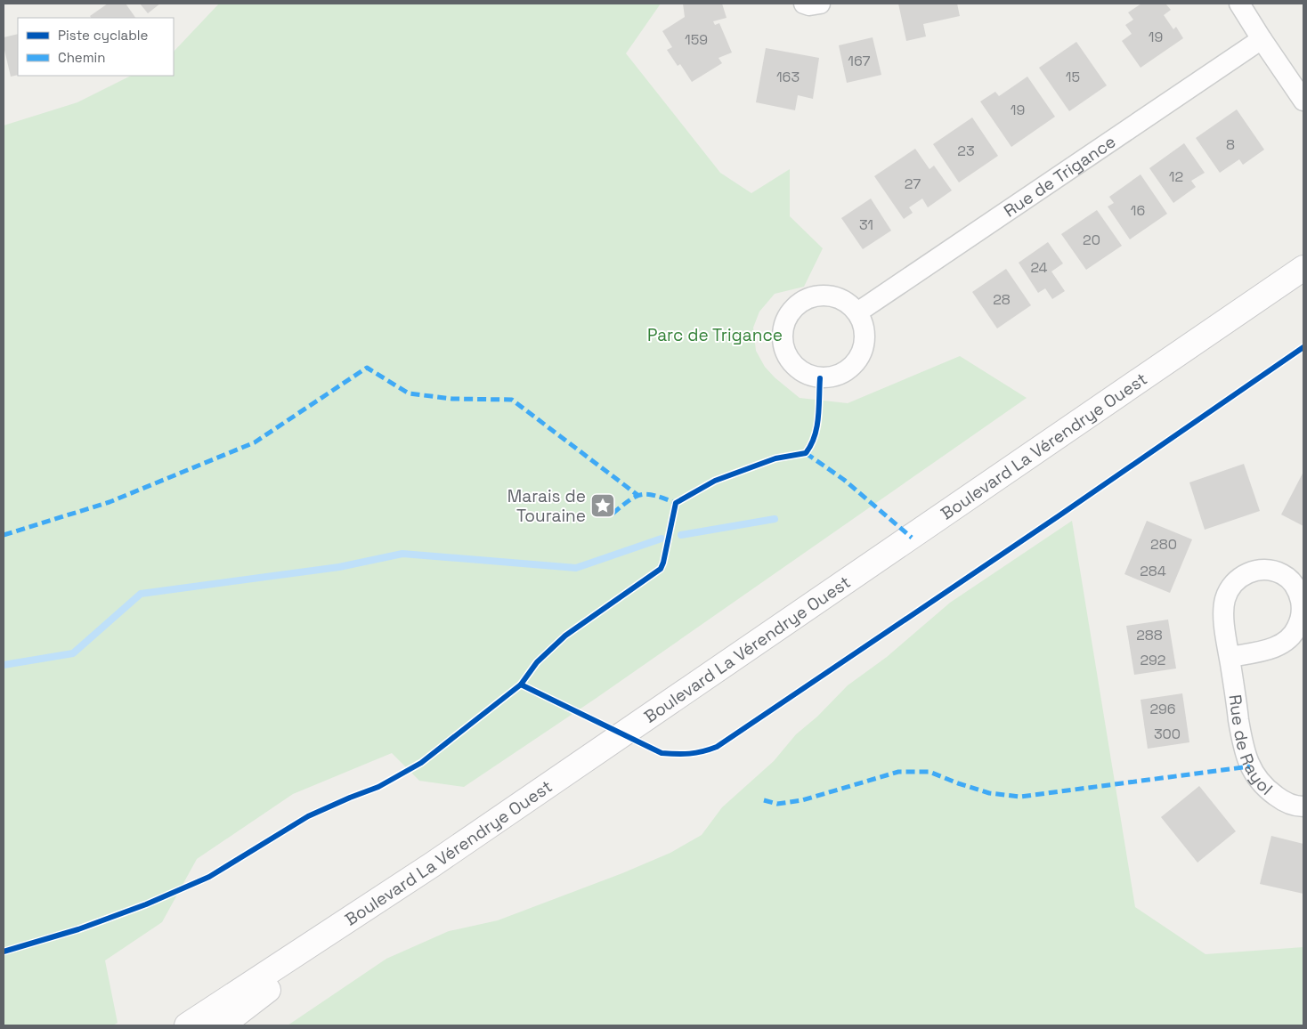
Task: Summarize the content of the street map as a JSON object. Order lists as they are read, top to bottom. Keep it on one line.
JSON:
{"streets":{"main road":["Boulevard La Vérendrye Ouest"],"street":["Rue de Trigance","Rue de Rayol"]},"parks":["Parc de Trigance"],"places":{"place":["Marais de Touraine"]},"house_numbers":["19","159","167","163","15","19","8","23","12","27","16","31","20","24","28","280","284","288","292","296","300"],"legend":["Piste cyclable","Chemin"]}
